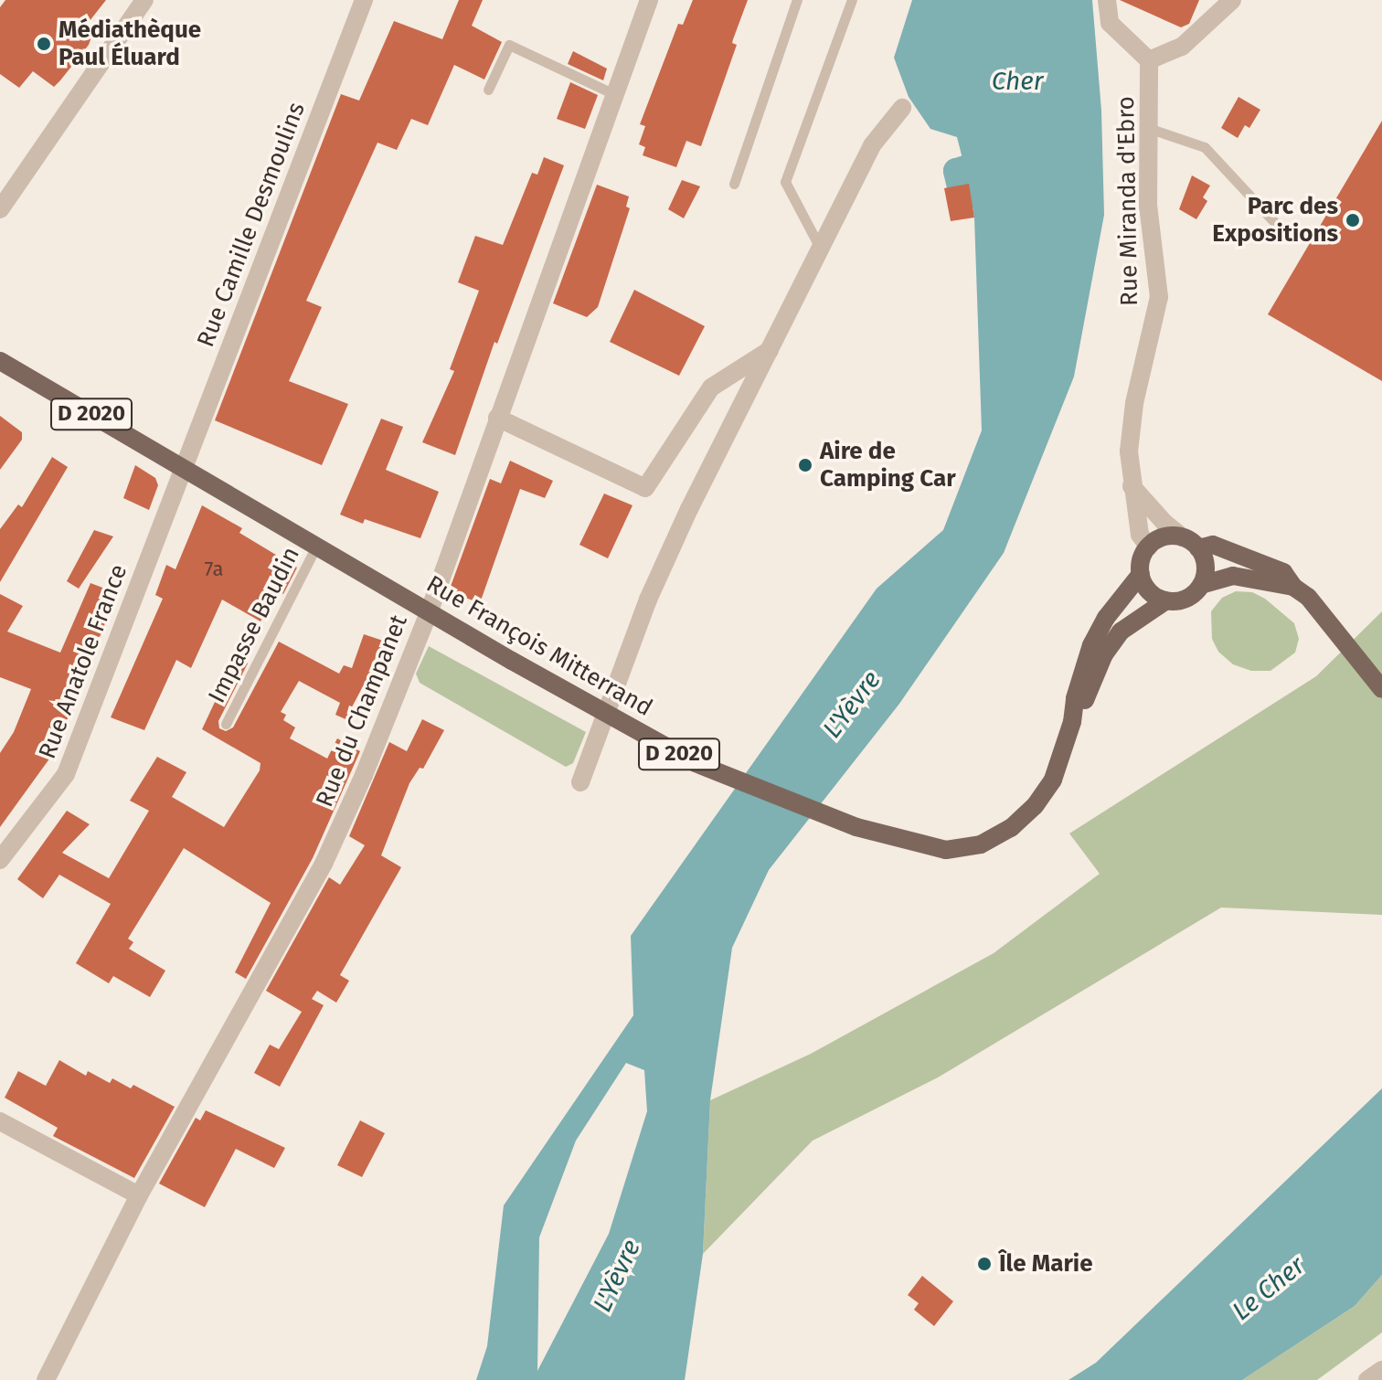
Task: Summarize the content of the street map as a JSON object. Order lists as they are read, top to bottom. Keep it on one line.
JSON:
{"streets":{"main road":["D 2020","Rue François Mitterrand"],"street":["Rue Miranda d'Ebro","Rue Camille Desmoulins","Rue Anatole France","Rue du Champanet"],"lane":["Impasse Baudin"]},"crossings":[["Rue Miranda d'Ebro","D 2020"],["Rue Camille Desmoulins","Rue François Mitterrand"],["Rue Camille Desmoulins","Rue Anatole France"],["D 2020","Rue François Mitterrand"],["Impasse Baudin","Rue François Mitterrand"],["Rue François Mitterrand","Rue Anatole France"],["Rue François Mitterrand","Rue du Champanet"]],"water":["Cher","L'Yèvre","Le Cher"],"places":["Médiathèque Paul Éluard","Parc des Expositions","Aire de Camping Car","Île Marie"],"house_numbers":["7a"]}
